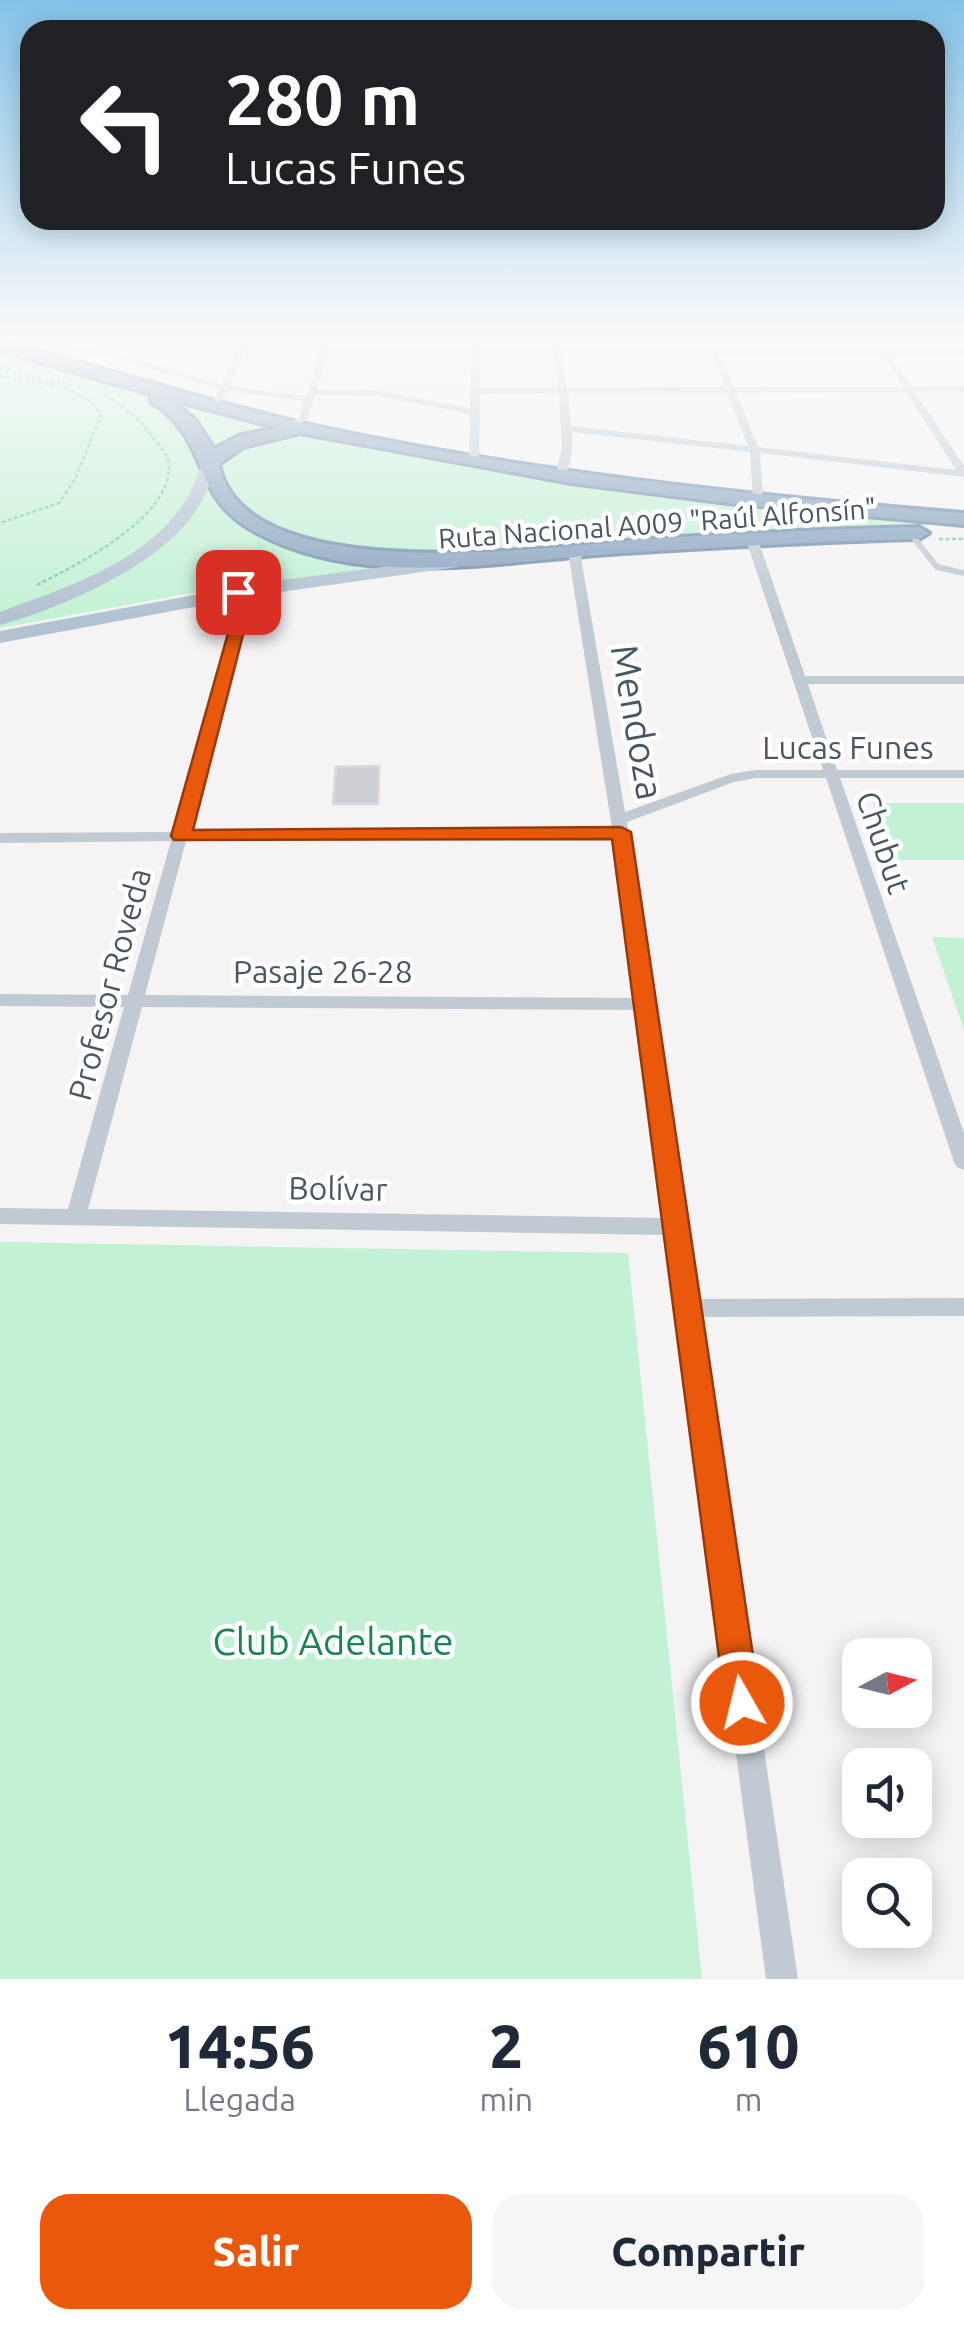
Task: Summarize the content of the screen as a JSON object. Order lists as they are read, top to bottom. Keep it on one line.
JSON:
{"streets":{"highway":["Ruta Nacional A009 \"Raúl Alfonsín\""],"street":["Mendoza","Lucas Funes","Chubut","Pasaje 26-28","Profesor Roveda","Bolívar"]},"crossings":[["Ruta Nacional A009 \"Raúl Alfonsín\"","Mendoza"],["Ruta Nacional A009 \"Raúl Alfonsín\"","Chubut"],["Ruta Nacional A009 \"Raúl Alfonsín\"","Profesor Roveda"],["Mendoza","Lucas Funes"],["Mendoza","Pasaje 26-28"],["Mendoza","Bolívar"],["Lucas Funes","Chubut"],["Lucas Funes","Profesor Roveda"],["Pasaje 26-28","Profesor Roveda"],["Profesor Roveda","Bolívar"]],"parks":["Club Adelante"],"north":"right","page":{"turn":["280 m","Lucas Funes"],"eta":["14:56","Llegada","2","min","610","m"],"buttons":["Salir","Compartir"]}}
